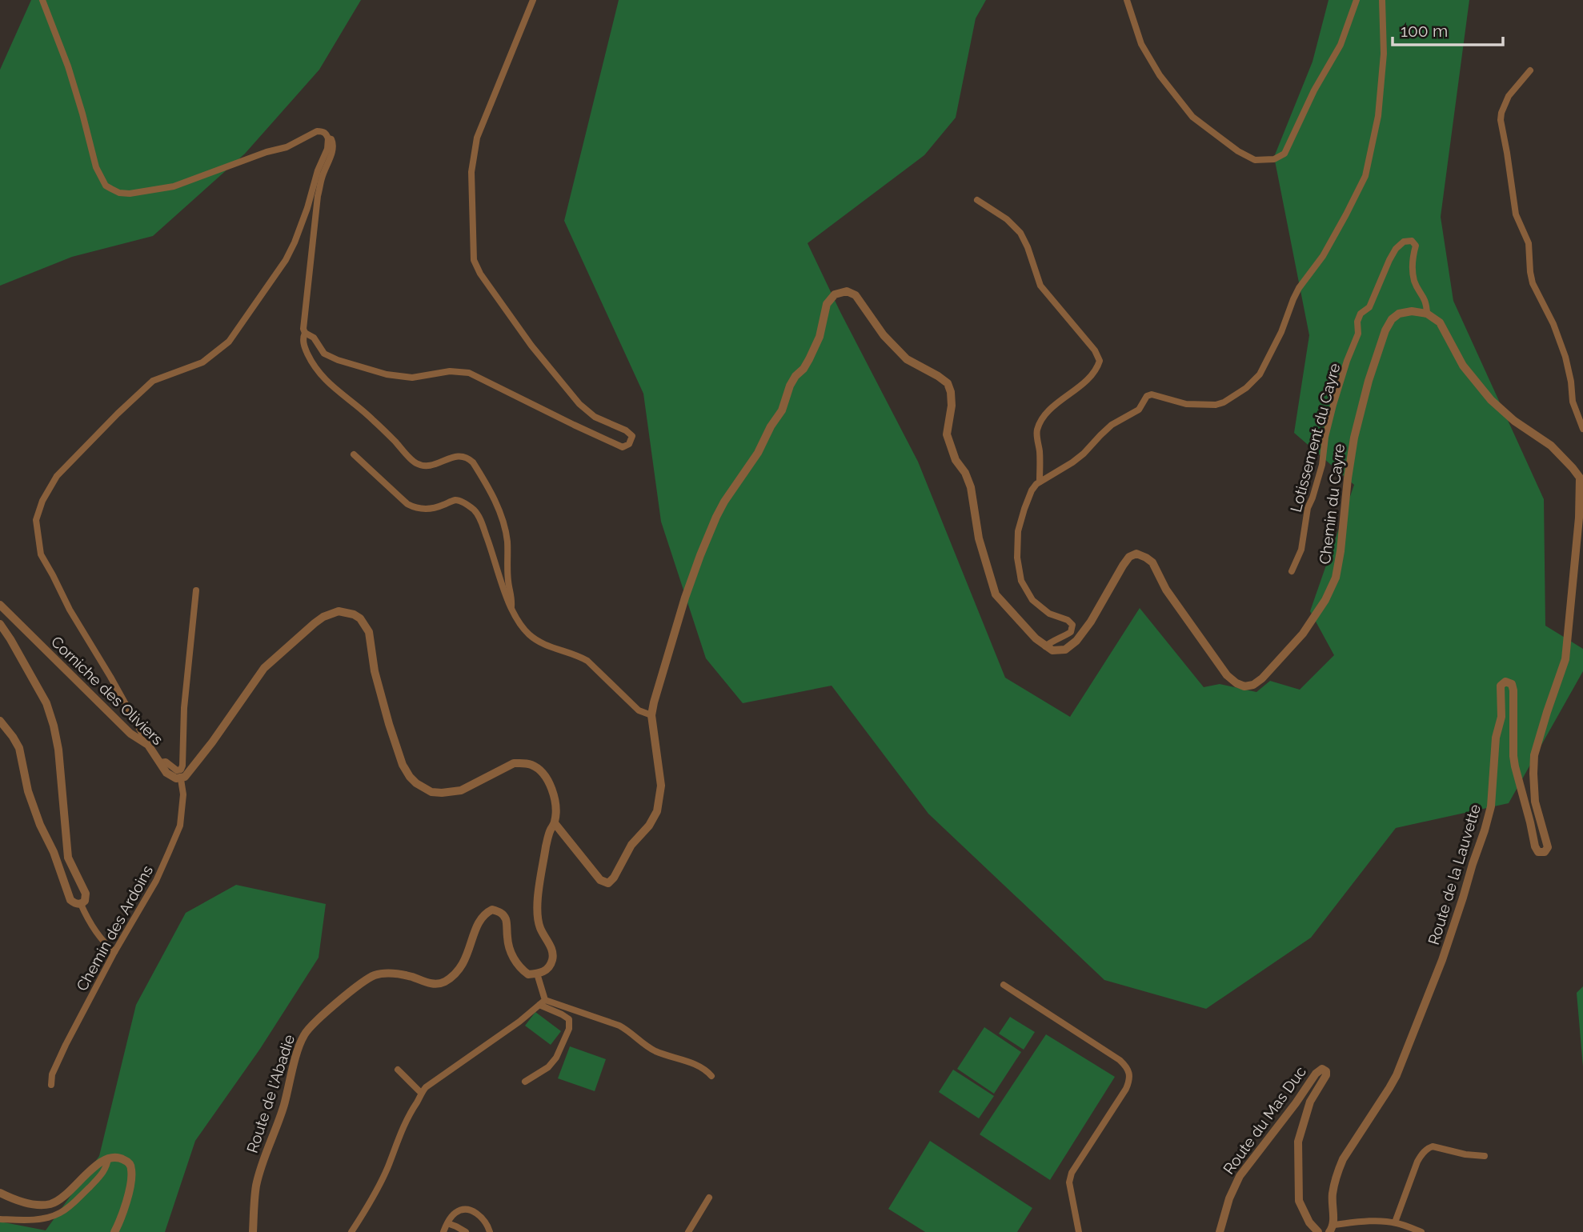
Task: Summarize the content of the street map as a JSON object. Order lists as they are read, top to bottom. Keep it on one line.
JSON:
{"streets":{"street":["Lotissement du Cayre","Chemin du Cayre","Corniche des Oliviers","Route de la Lauvette","Chemin des Ardoins","Route de l'Abadie","Route du Mas Duc"]},"crossings":[["Lotissement du Cayre","Chemin du Cayre"],["Corniche des Oliviers","Chemin des Ardoins"]],"scale_bar":"100 m"}
